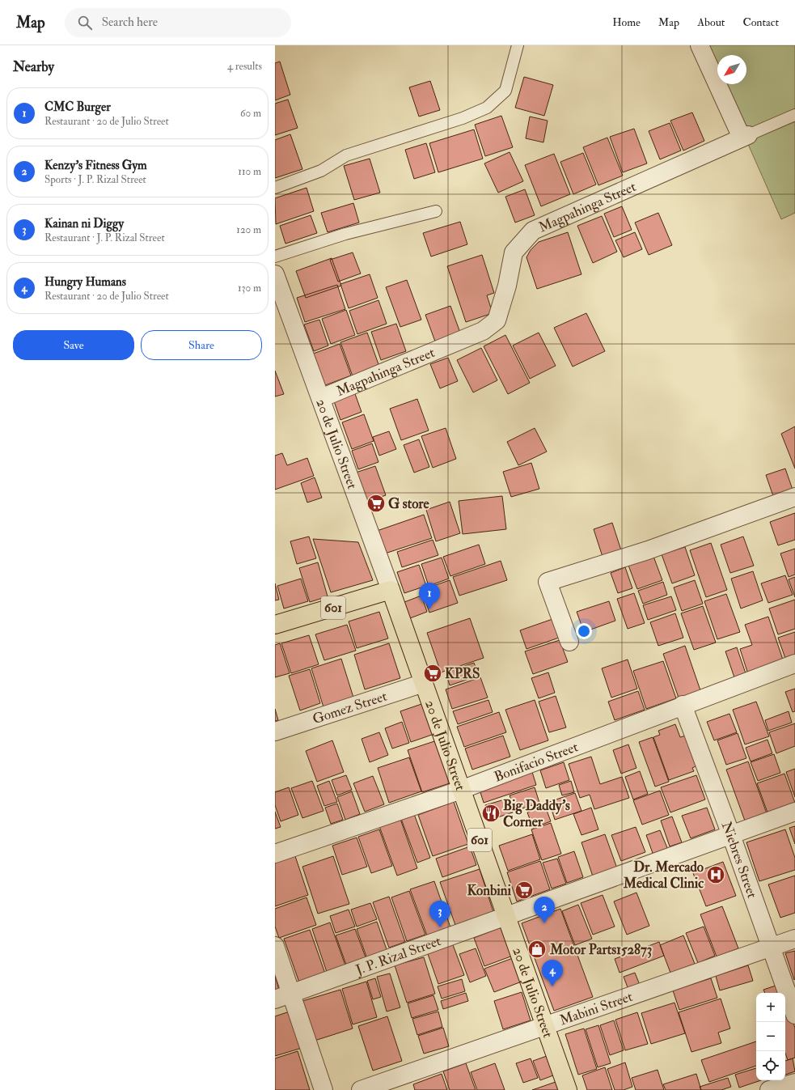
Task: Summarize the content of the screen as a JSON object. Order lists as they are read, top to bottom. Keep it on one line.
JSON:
{"streets":{"main road":["20 de Julio Street","601"],"street":["Magpahinga Street","Gomez Street","Bonifacio Street","Niebres Street","J. P. Rizal Street","Mabini Street"]},"crossings":[["Magpahinga Street","20 de Julio Street"],["20 de Julio Street","601"],["20 de Julio Street","Gomez Street"],["20 de Julio Street","Bonifacio Street"],["20 de Julio Street","J. P. Rizal Street"],["20 de Julio Street","Mabini Street"],["Bonifacio Street","Niebres Street"],["Niebres Street","J. P. Rizal Street"],["Niebres Street","Mabini Street"]],"places":{"supermarket":["G store","KPRS","Konbini"],"restaurant":["Big Daddy's Corner"],"hospital":["Dr. Mercado Medical Clinic"],"shop":["Motor Parts152873"]},"north":"bottom left","page":{"header":"Map","search":"Search here","nav":["Home","Map","About","Contact"],"heading":["Nearby","4 results"],"list":[{"mark":"1","name":"CMC Burger","note":"Restaurant · 20 de Julio Street","value":"60 m"},{"mark":"2","name":"Kenzy's Fitness Gym","note":"Sports · J. P. Rizal Street","value":"110 m"},{"mark":"3","name":"Kainan ni Diggy","note":"Restaurant · J. P. Rizal Street","value":"120 m"},{"mark":"4","name":"Hungry Humans","note":"Restaurant · 20 de Julio Street","value":"130 m"}],"buttons":["Save","Share"],"pins":["1","2","3","4"],"map_buttons":["+","−"]}}
